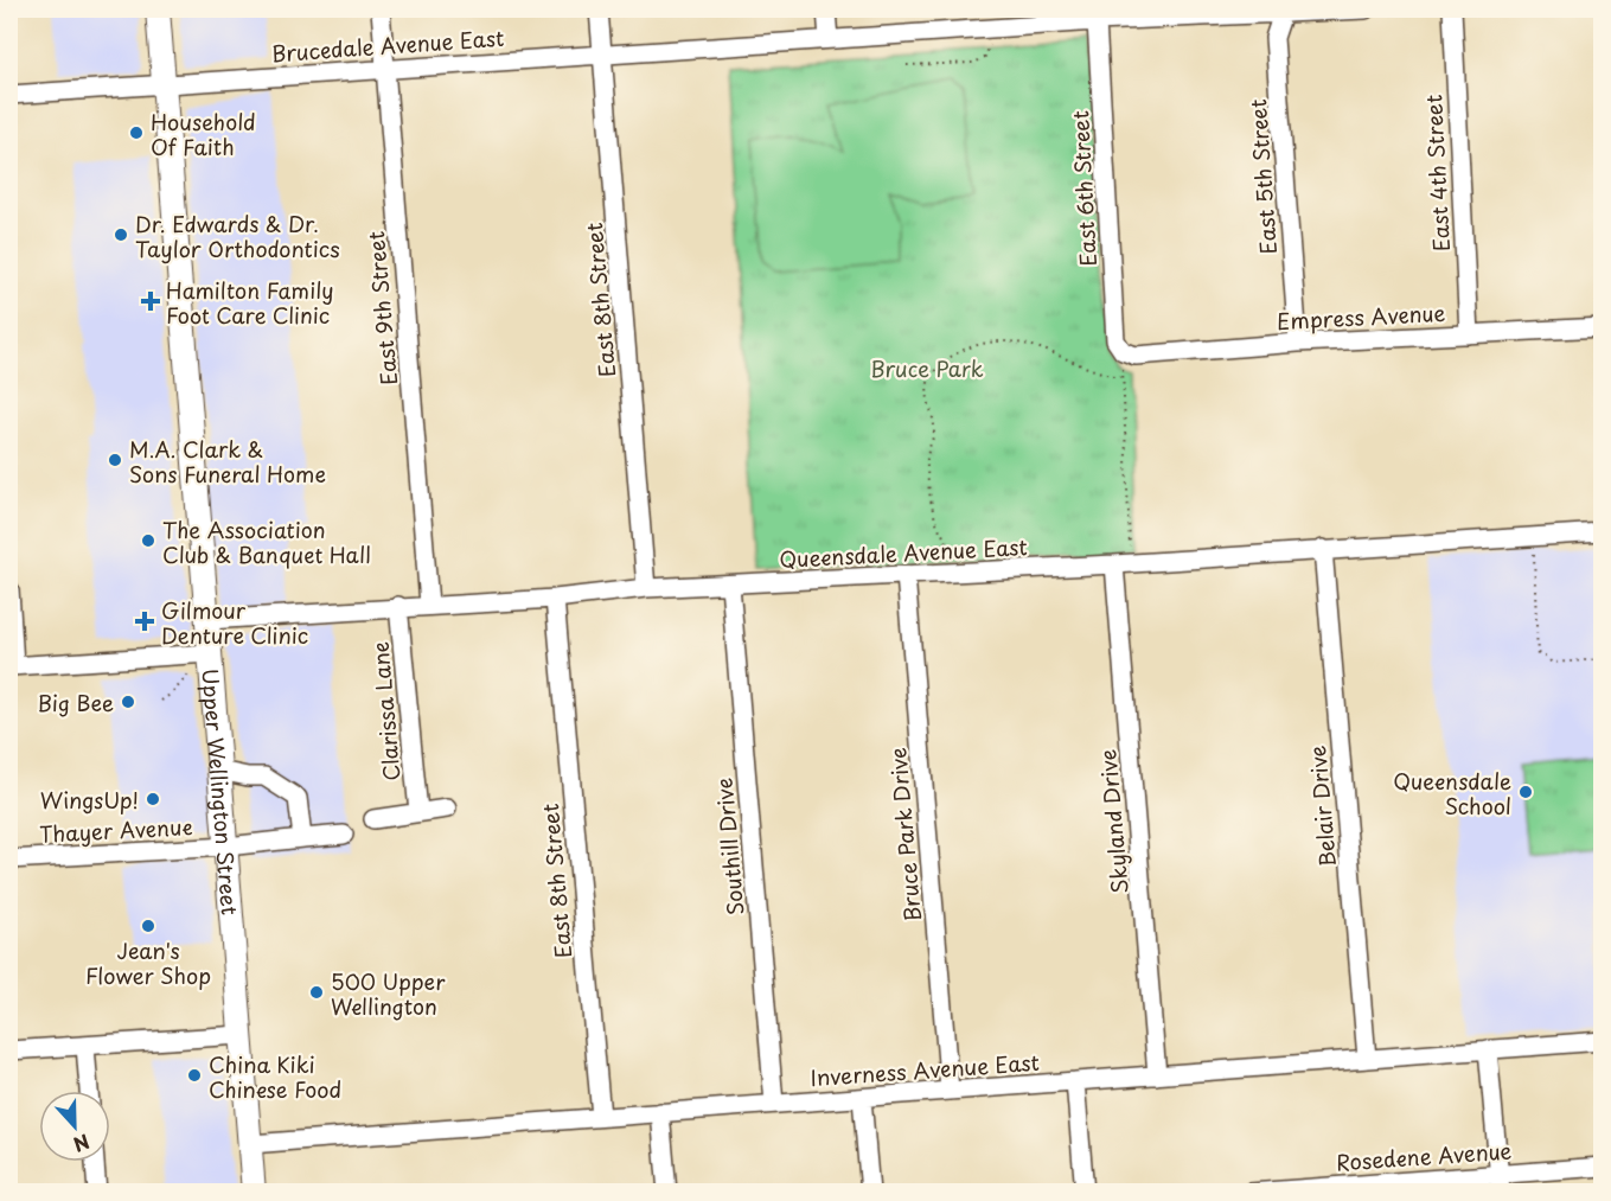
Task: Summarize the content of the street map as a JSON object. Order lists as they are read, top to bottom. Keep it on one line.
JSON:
{"streets":{"main road":["Upper Wellington Street"],"street":["Brucedale Avenue East","East 4th Street","East 5th Street","East 6th Street","East 8th Street","East 9th Street","Empress Avenue","Queensdale Avenue East","Clarissa Lane","Belair Drive","Skyland Drive","Thayer Avenue","Bruce Park Drive","Southill Drive","Inverness Avenue East","Rosedene Avenue"]},"crossings":[["Brucedale Avenue East","East 5th Street"],["Brucedale Avenue East","East 6th Street"],["Brucedale Avenue East","East 8th Street"],["Brucedale Avenue East","East 9th Street"],["Brucedale Avenue East","Upper Wellington Street"],["East 4th Street","Empress Avenue"],["East 5th Street","Empress Avenue"],["East 6th Street","Empress Avenue"],["East 8th Street","Queensdale Avenue East"],["East 8th Street","Inverness Avenue East"],["East 9th Street","Queensdale Avenue East"],["Queensdale Avenue East","Clarissa Lane"],["Queensdale Avenue East","Upper Wellington Street"],["Queensdale Avenue East","Belair Drive"],["Queensdale Avenue East","Skyland Drive"],["Queensdale Avenue East","Bruce Park Drive"],["Queensdale Avenue East","Southill Drive"],["Upper Wellington Street","Thayer Avenue"],["Upper Wellington Street","Inverness Avenue East"],["Belair Drive","Inverness Avenue East"],["Skyland Drive","Inverness Avenue East"],["Bruce Park Drive","Inverness Avenue East"],["Southill Drive","Inverness Avenue East"]],"parks":["Bruce Park"],"places":{"other":["Household Of Faith","Dr. Edwards & Dr. Taylor Orthodontics","M.A. Clark & Sons Funeral Home","The Association Club & Banquet Hall","Big Bee","Queensdale School","WingsUp!","Jean's Flower Shop","500 Upper Wellington","China Kiki Chinese Food"],"health":["Hamilton Family Foot Care Clinic","Gilmour Denture Clinic"]},"north":"bottom"}
